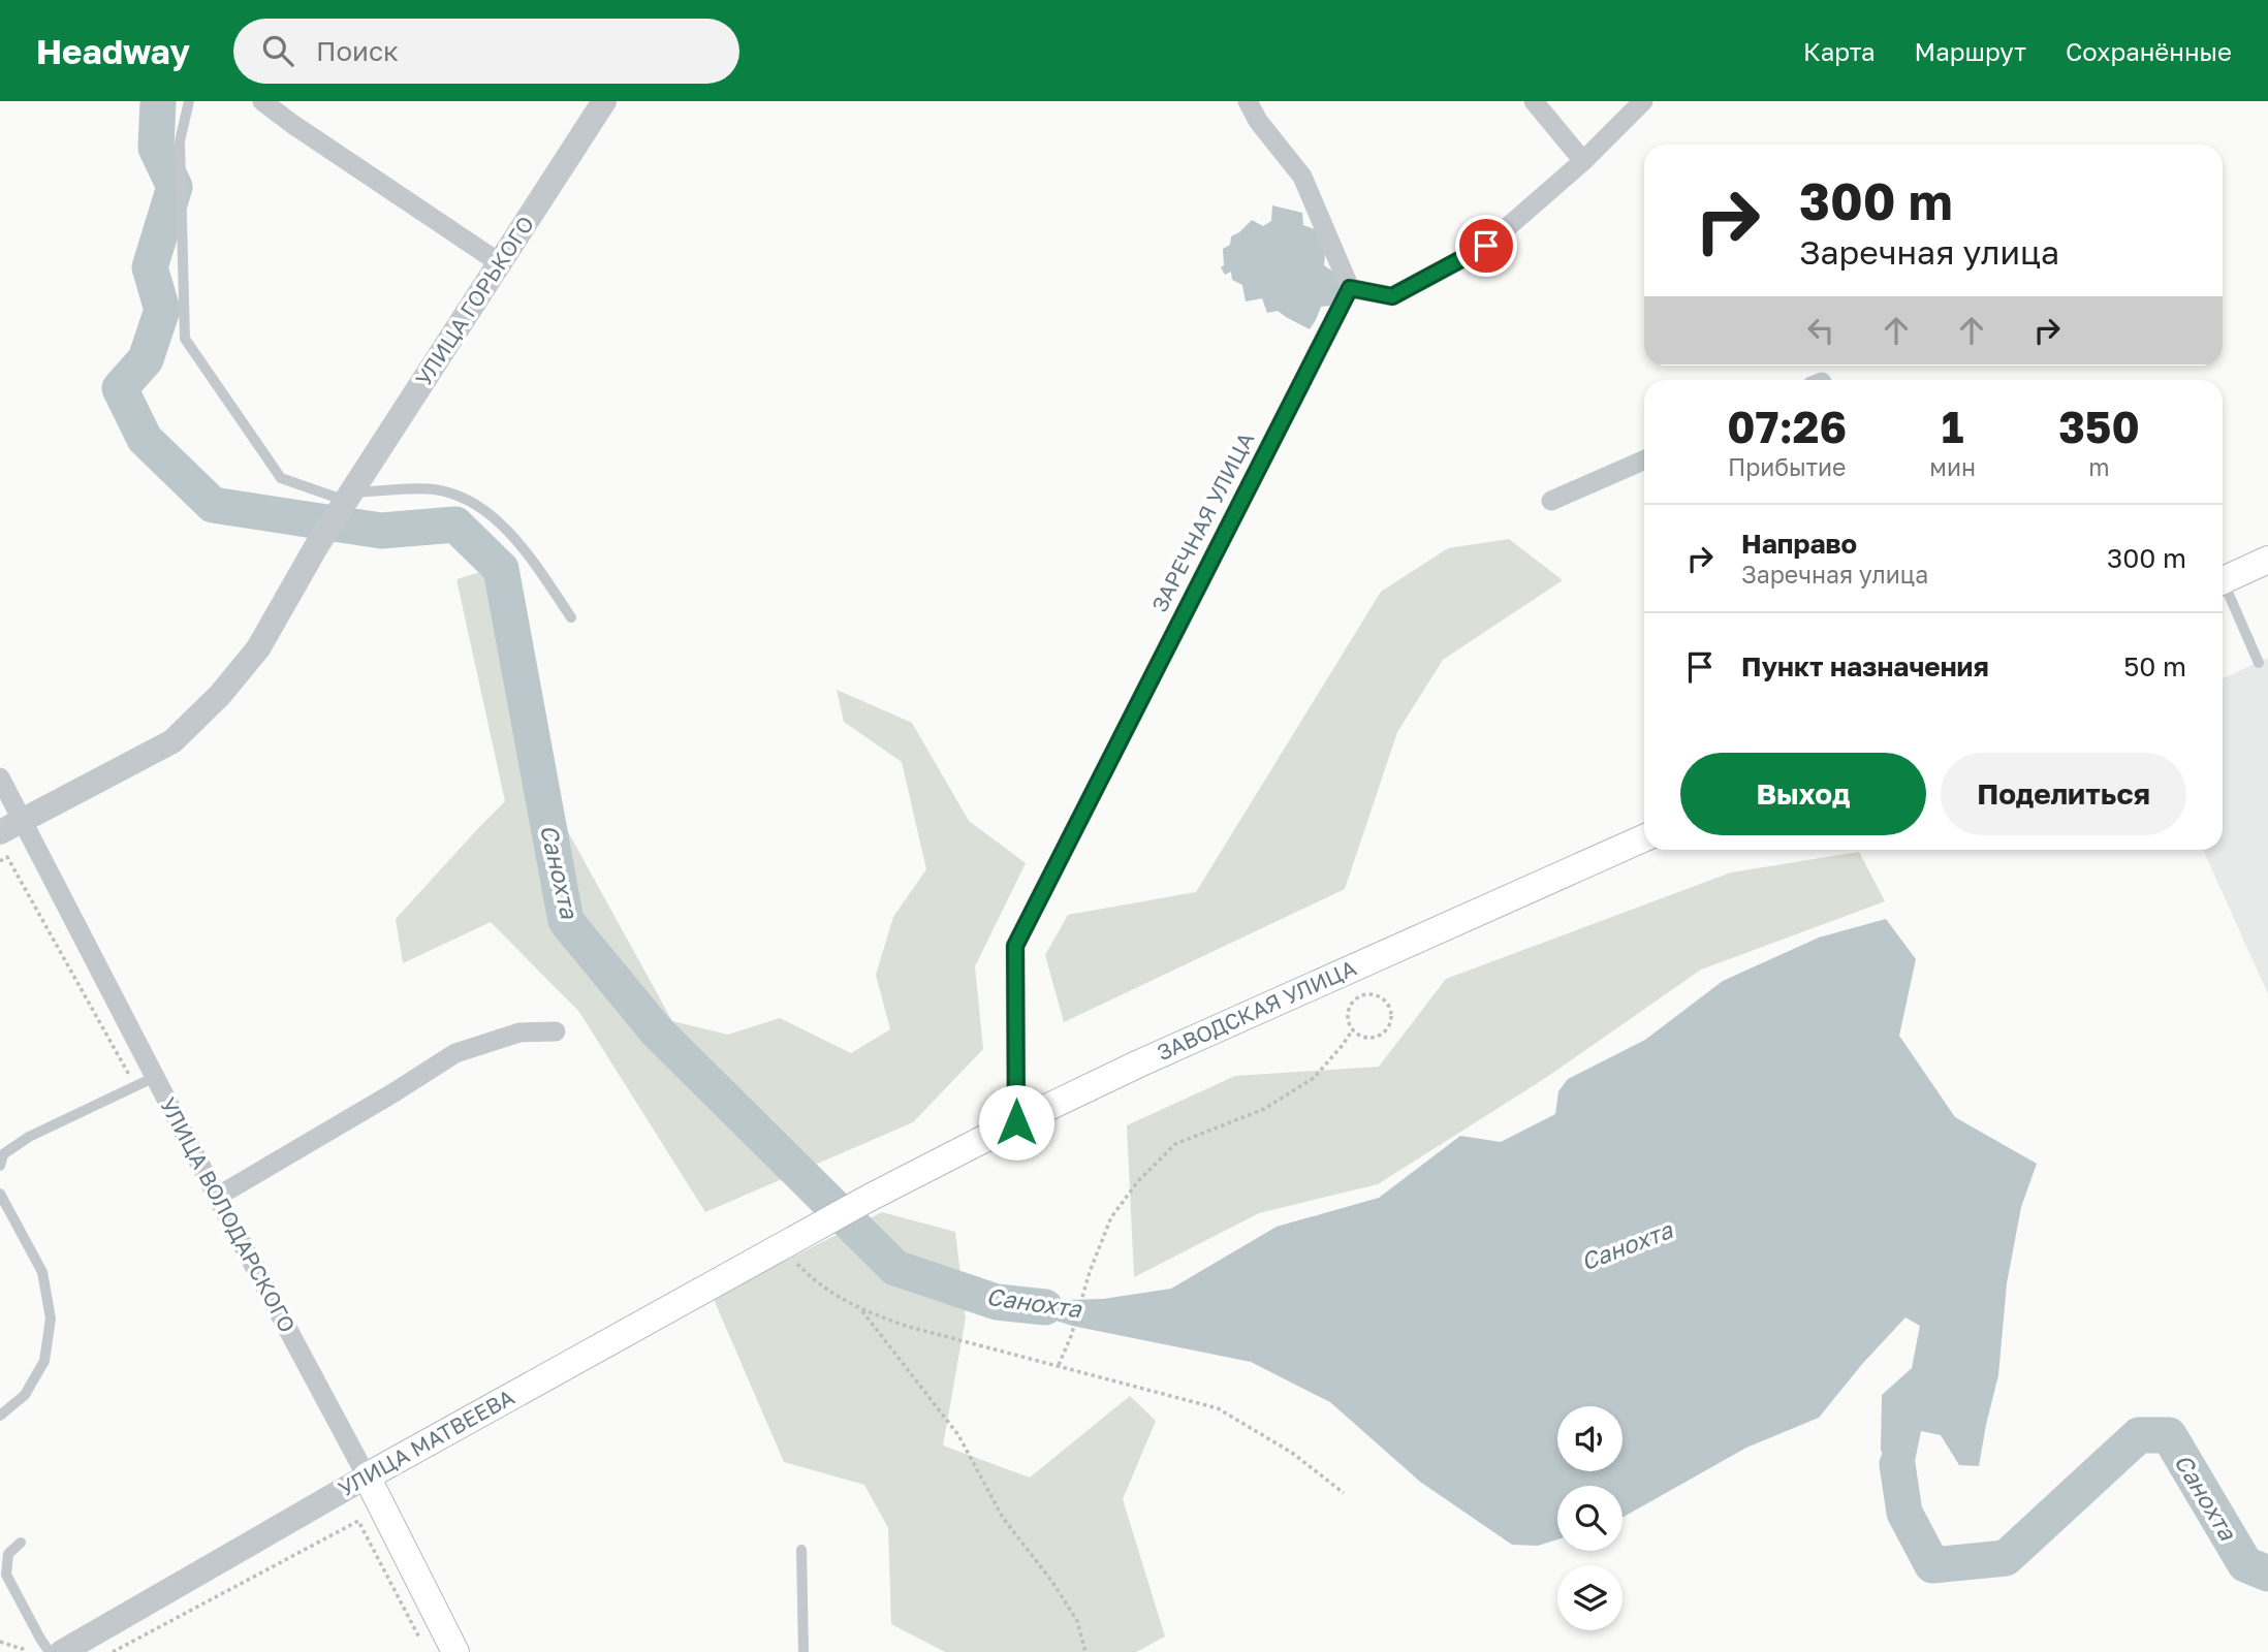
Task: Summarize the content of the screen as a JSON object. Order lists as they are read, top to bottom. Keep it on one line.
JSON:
{"streets":{"main road":["ЗАВОДСКАЯ УЛИЦА","УЛИЦА ВОЛОДАРСКОГО","УЛИЦА МАТВЕЕВА"],"street":["УЛИЦА ГОРЬКОГО","ЗАРЕЧНАЯ УЛИЦА"]},"crossings":[["УЛИЦА ГОРЬКОГО","УЛИЦА ВОЛОДАРСКОГО"],["ЗАРЕЧНАЯ УЛИЦА","ЗАВОДСКАЯ УЛИЦА"],["ЗАВОДСКАЯ УЛИЦА","УЛИЦА МАТВЕЕВА"],["УЛИЦА ВОЛОДАРСКОГО","УЛИЦА МАТВЕЕВА"]],"water":["Санохта"],"page":{"header":"Headway","search":"Поиск","nav":["Карта","Маршрут","Сохранённые"],"turn":["300 m","Заречная улица"],"eta":["07:26","Прибытие","1","мин","350","m"],"list":[{"name":"Направо","note":"Заречная улица","value":"300 m"},{"name":"Пункт назначения","value":"50 m"}],"buttons":["Выход","Поделиться"]}}
